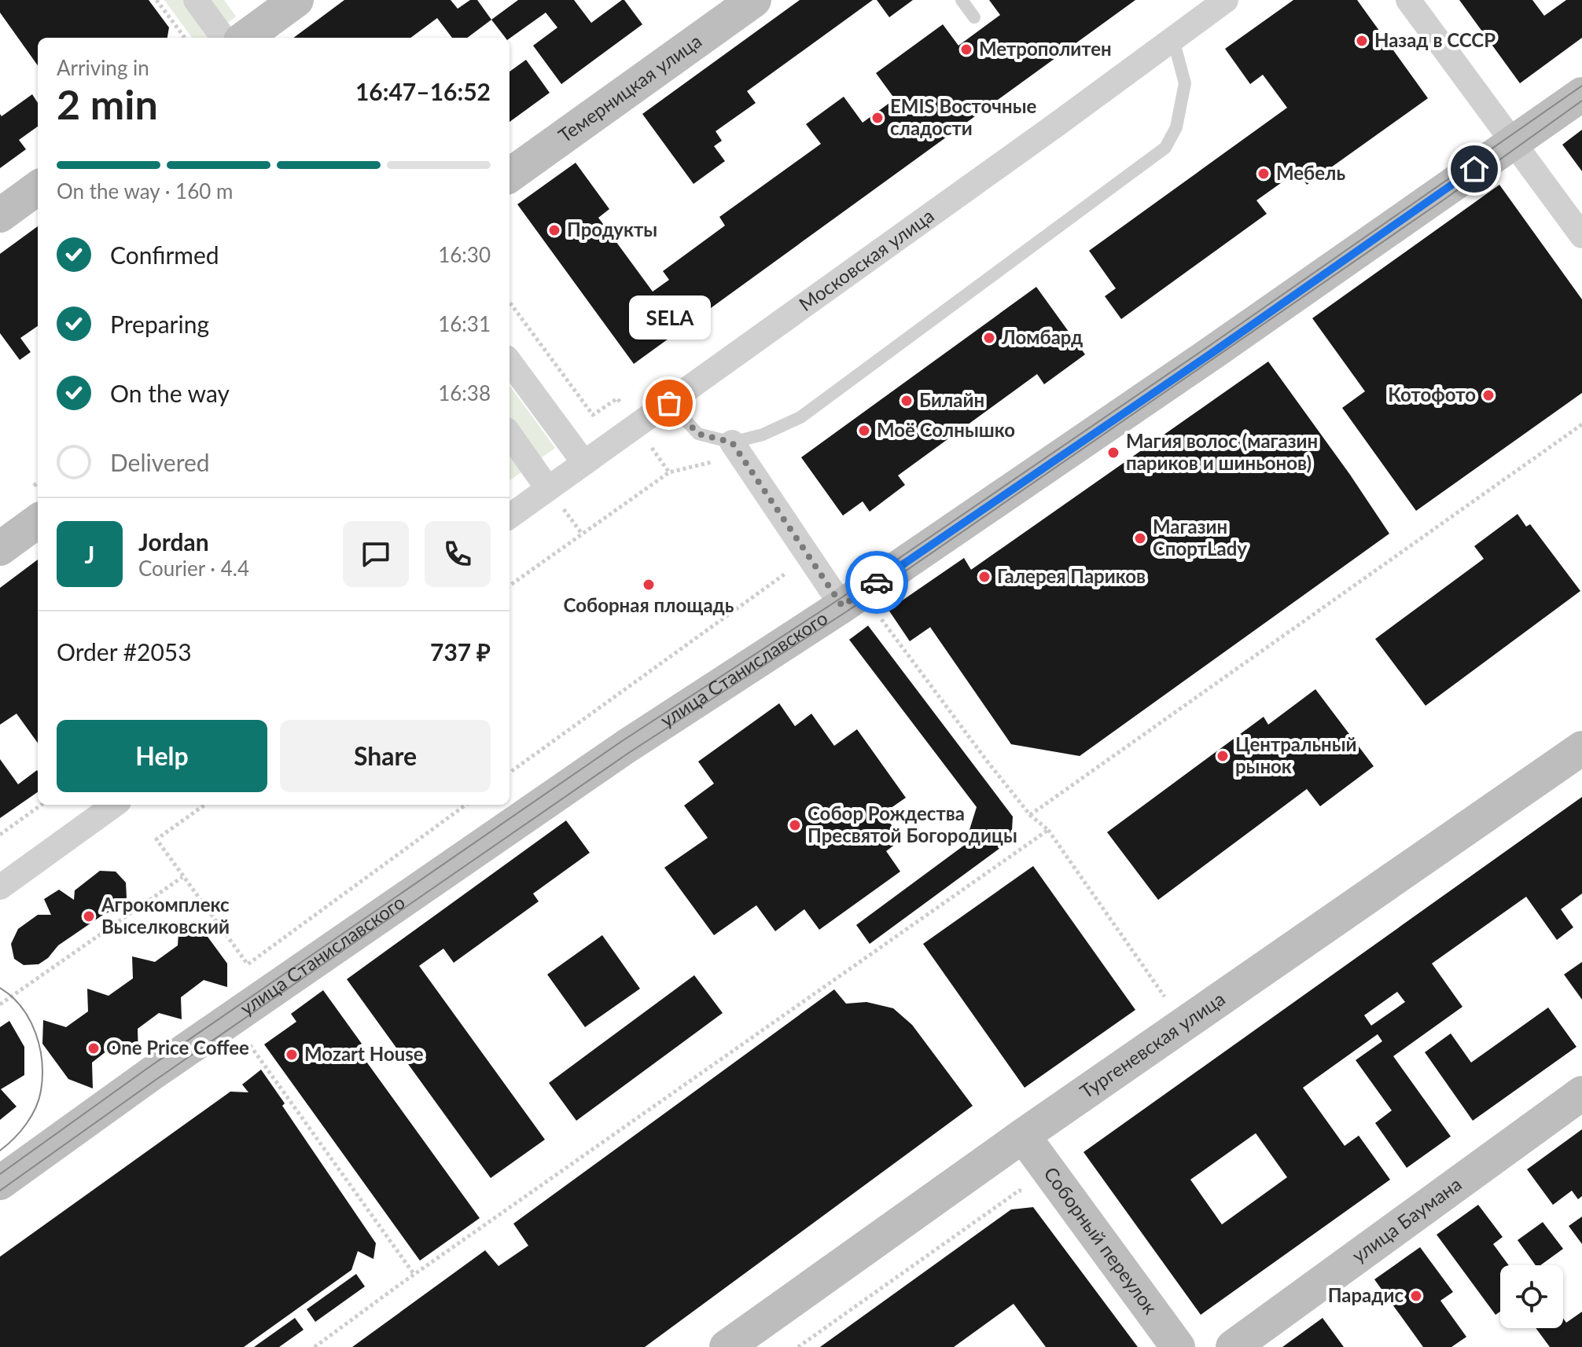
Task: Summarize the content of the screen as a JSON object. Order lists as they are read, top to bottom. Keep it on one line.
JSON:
{"streets":{"street":["Темерницкая улица","Московская улица","улица Станиславского","Тургеневская улица","улица Баумана","Соборный переулок"]},"crossings":[["Тургеневская улица","Соборный переулок"]],"places":["Назад в СССР","Метрополитен","EMIS Восточные сладости","Мебель","Продукты","Ломбард","Котофото","Билайн","SELA","Моё Солнышко","Магия волос (магазин париков и шиньонов)","Магазин СпортLady","Галерея Париков","Соборная площадь","Центральный рынок","Собор Рождества Пресвятой Богородицы","Агрокомплекс Выселковский","One Price Coffee","Mozart House","Парадис"],"page":{"heading":["2 min","Arriving in","16:47–16:52"],"panel":["Jordan","Courier · 4.4","Order #2053","737 ₽"],"bar":"On the way · 160 m","list":[["Confirmed","16:30"],["Preparing","16:31"],["On the way","16:38"],"Delivered"],"bubble":"SELA","round":"J","buttons":["Help","Share"]}}
